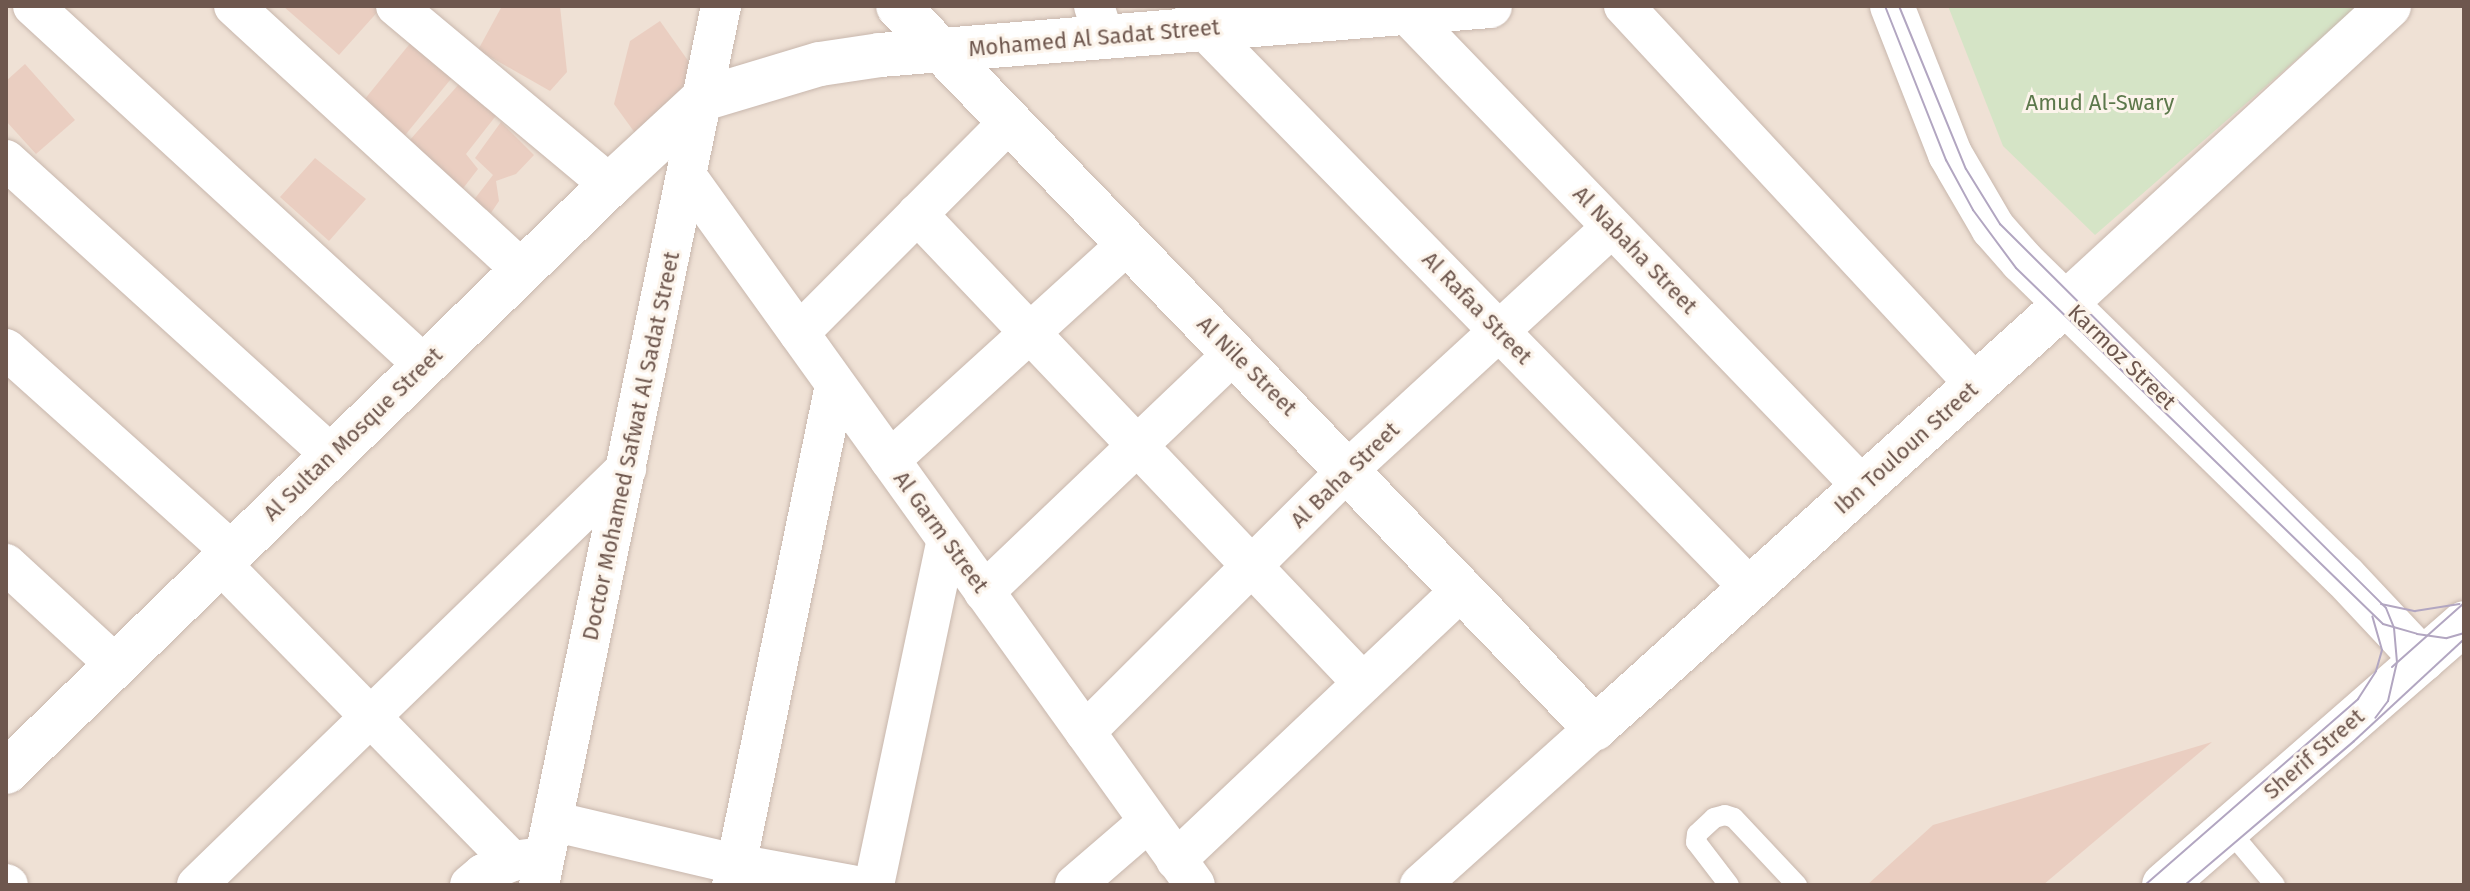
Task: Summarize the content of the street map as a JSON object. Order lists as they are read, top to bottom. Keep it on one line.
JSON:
{"streets":{"main road":["Mohamed Al Sadat Street","Karmoz Street","Al Nile Street","Al Sultan Mosque Street","Ibn Touloun Street","Sherif Street"],"street":["Al Nabaha Street","Al Rafaa Street","Doctor Mohamed Safwat Al Sadat Street","Al Baha Street","Al Garm Street"]},"crossings":[["Mohamed Al Sadat Street","Al Nabaha Street"],["Mohamed Al Sadat Street","Al Rafaa Street"],["Mohamed Al Sadat Street","Al Nile Street"],["Mohamed Al Sadat Street","Al Sultan Mosque Street"],["Mohamed Al Sadat Street","Doctor Mohamed Safwat Al Sadat Street"],["Al Nabaha Street","Ibn Touloun Street"],["Al Nabaha Street","Al Baha Street"],["Al Rafaa Street","Ibn Touloun Street"],["Al Rafaa Street","Al Baha Street"],["Karmoz Street","Ibn Touloun Street"],["Karmoz Street","Sherif Street"],["Al Nile Street","Ibn Touloun Street"],["Al Nile Street","Al Baha Street"],["Al Sultan Mosque Street","Doctor Mohamed Safwat Al Sadat Street"],["Doctor Mohamed Safwat Al Sadat Street","Al Garm Street"],["Al Baha Street","Al Garm Street"]],"parks":["Amud Al-Swary"]}
